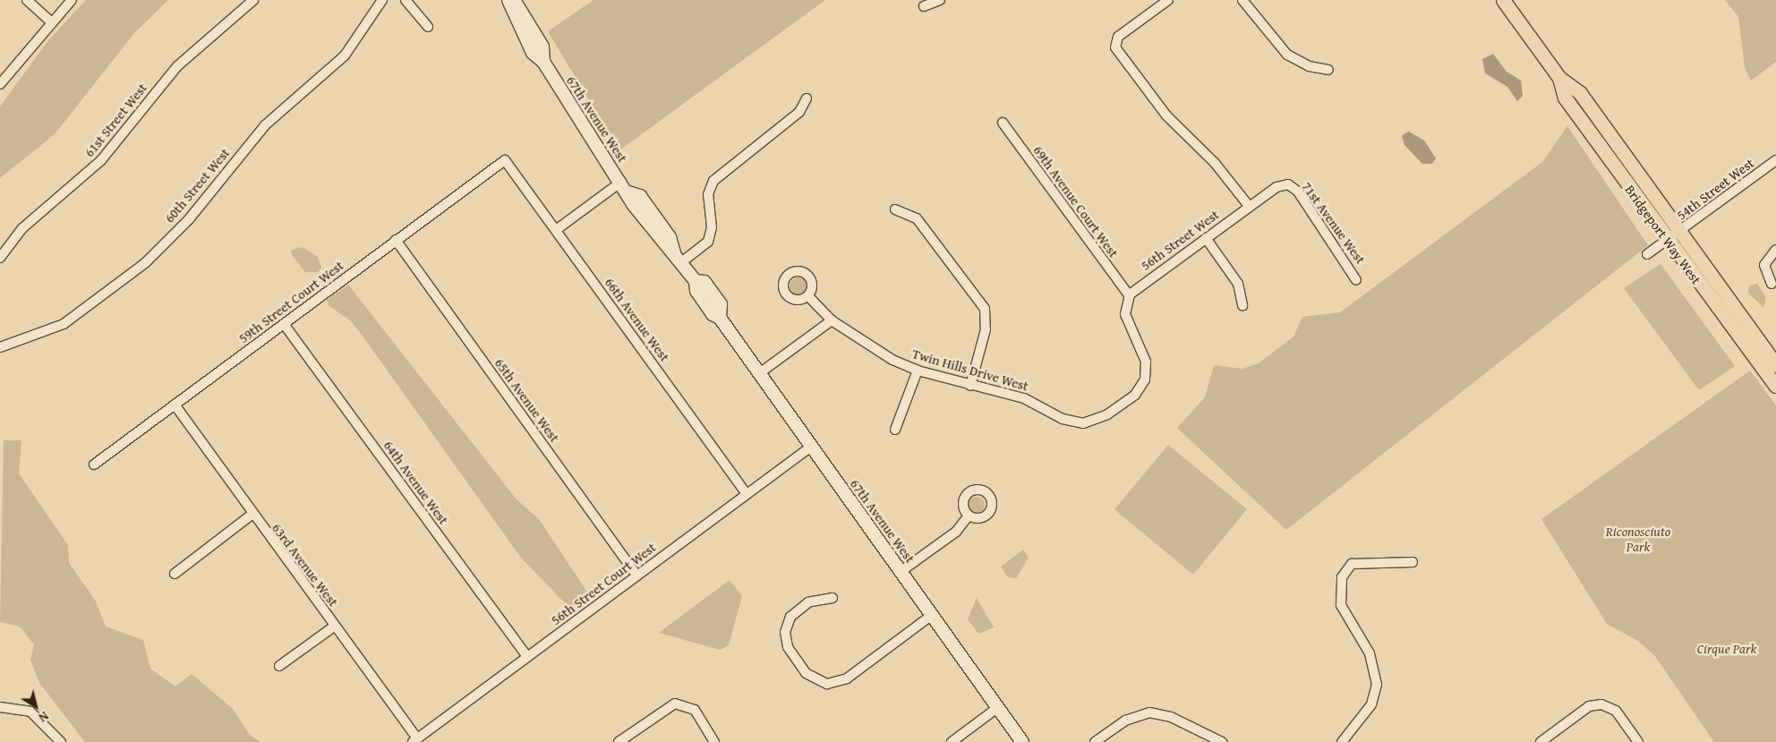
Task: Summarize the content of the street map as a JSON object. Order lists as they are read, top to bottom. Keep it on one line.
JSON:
{"streets":{"main road":["Bridgeport Way West"],"street":["67th Avenue West","61st Street West","60th Street West","54th Street West","69th Avenue Court West","71st Avenue West","56th Street West","59th Street Court West","66th Avenue West","Twin Hills Drive West","65th Avenue West","64th Avenue West","63rd Avenue West","56th Street Court West"]},"crossings":[["67th Avenue West","56th Street Court West"],["54th Street West","Bridgeport Way West"],["69th Avenue Court West","56th Street West"],["69th Avenue Court West","Twin Hills Drive West"],["71st Avenue West","56th Street West"],["56th Street West","Twin Hills Drive West"],["59th Street Court West","66th Avenue West"],["59th Street Court West","65th Avenue West"],["59th Street Court West","64th Avenue West"],["59th Street Court West","63rd Avenue West"],["66th Avenue West","56th Street Court West"],["65th Avenue West","56th Street Court West"],["64th Avenue West","56th Street Court West"],["63rd Avenue West","56th Street Court West"]],"parks":["Riconosciuto Park","Cirque Park"],"north":"bottom right"}
